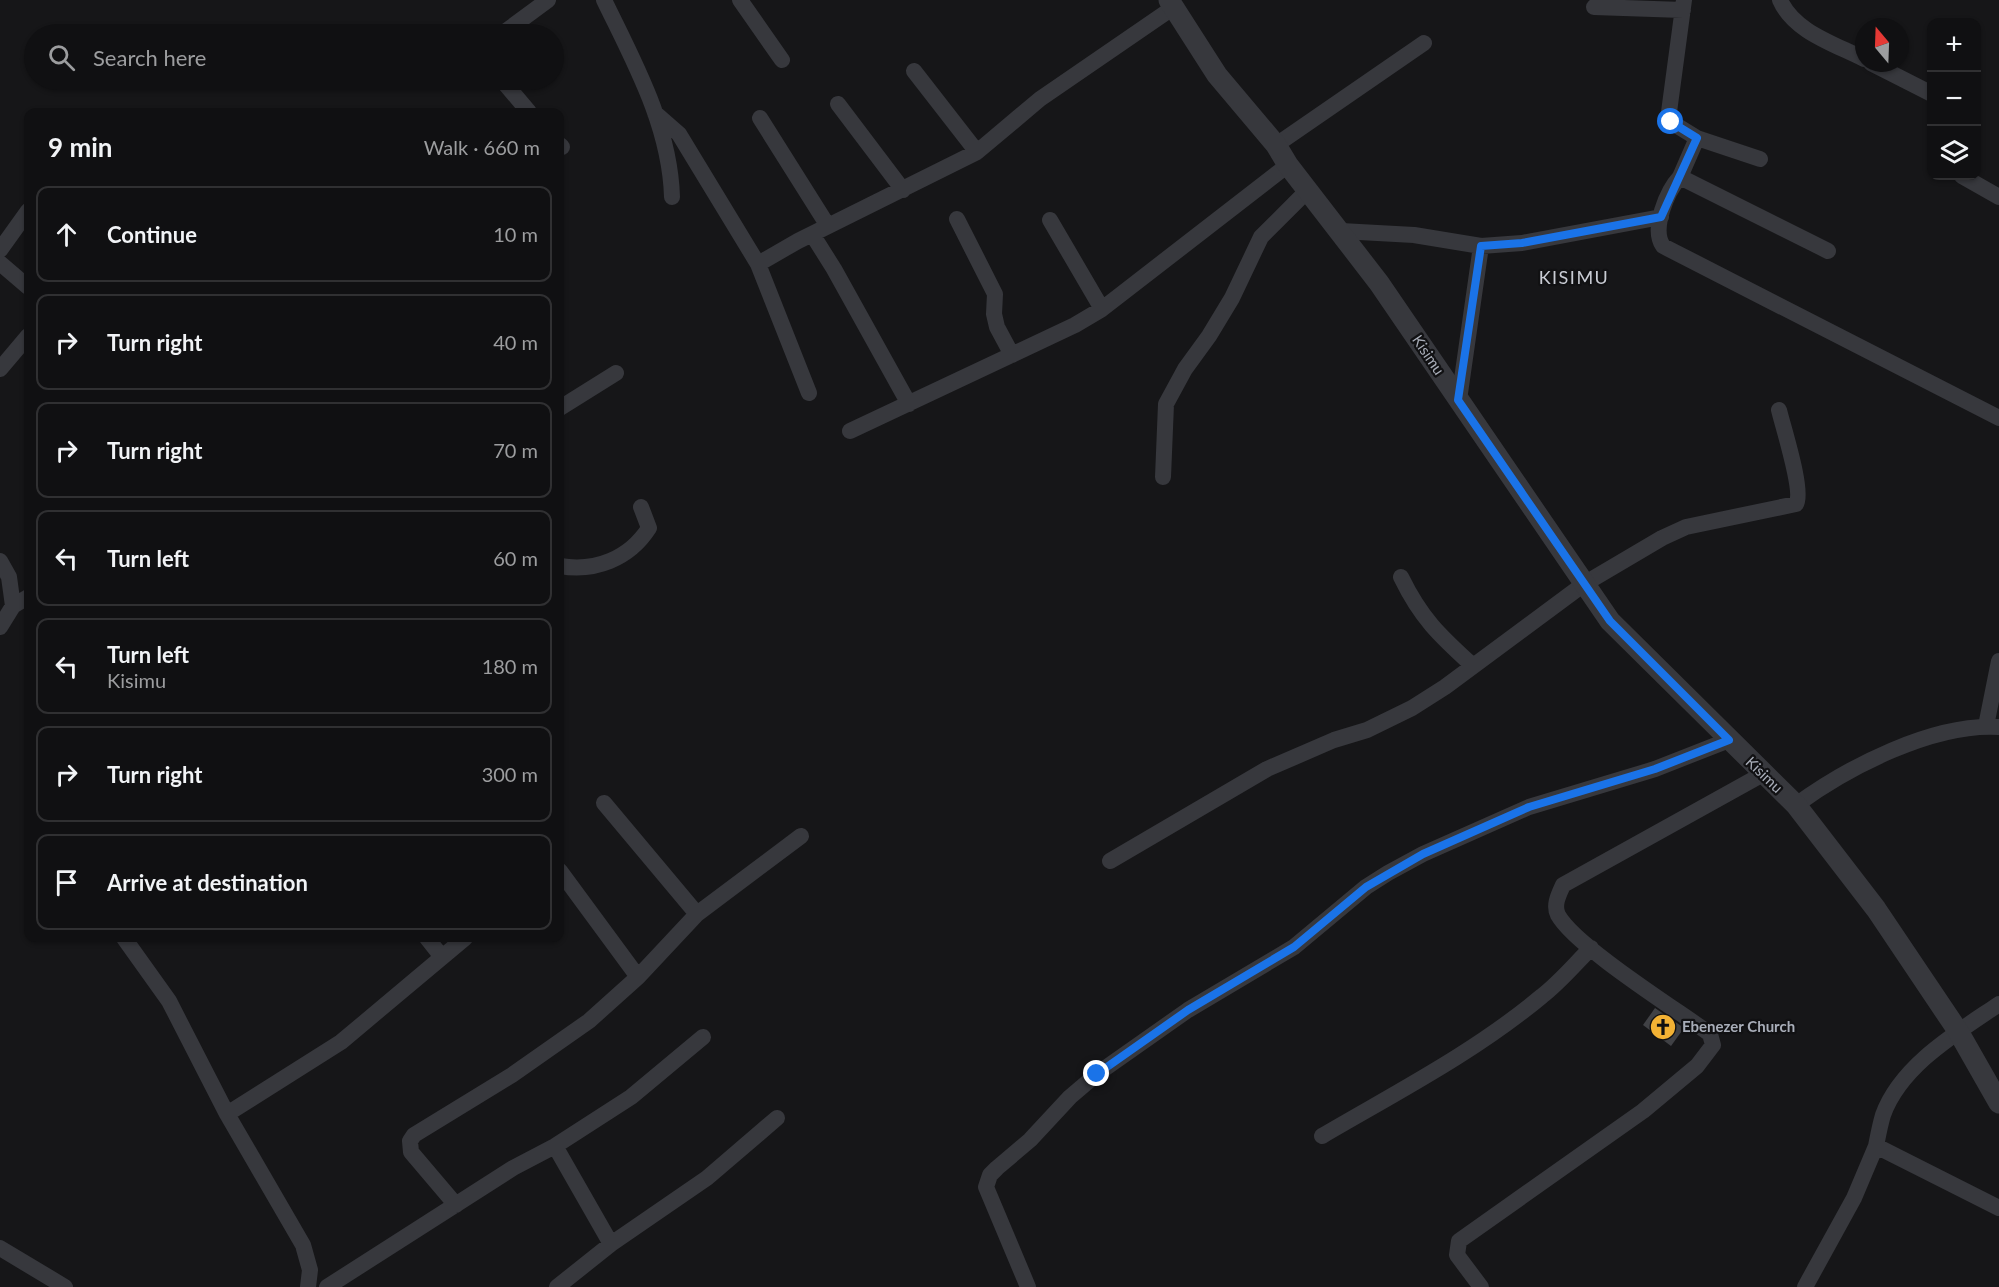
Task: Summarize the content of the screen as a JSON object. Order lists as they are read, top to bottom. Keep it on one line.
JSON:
{"streets":{"street":["Kisimu"]},"districts":["KISIMU"],"places":{"church":["Ebenezer Church"]},"north":"top","page":{"map_buttons":["+","−"],"search":"Search here","heading":["9 min","Walk · 660 m"],"list":[["Continue","10 m"],["Turn right","40 m"],["Turn right","70 m"],["Turn left","60 m"],["Turn left","Kisimu","180 m"],["Turn right","300 m"],"Arrive at destination"]}}
